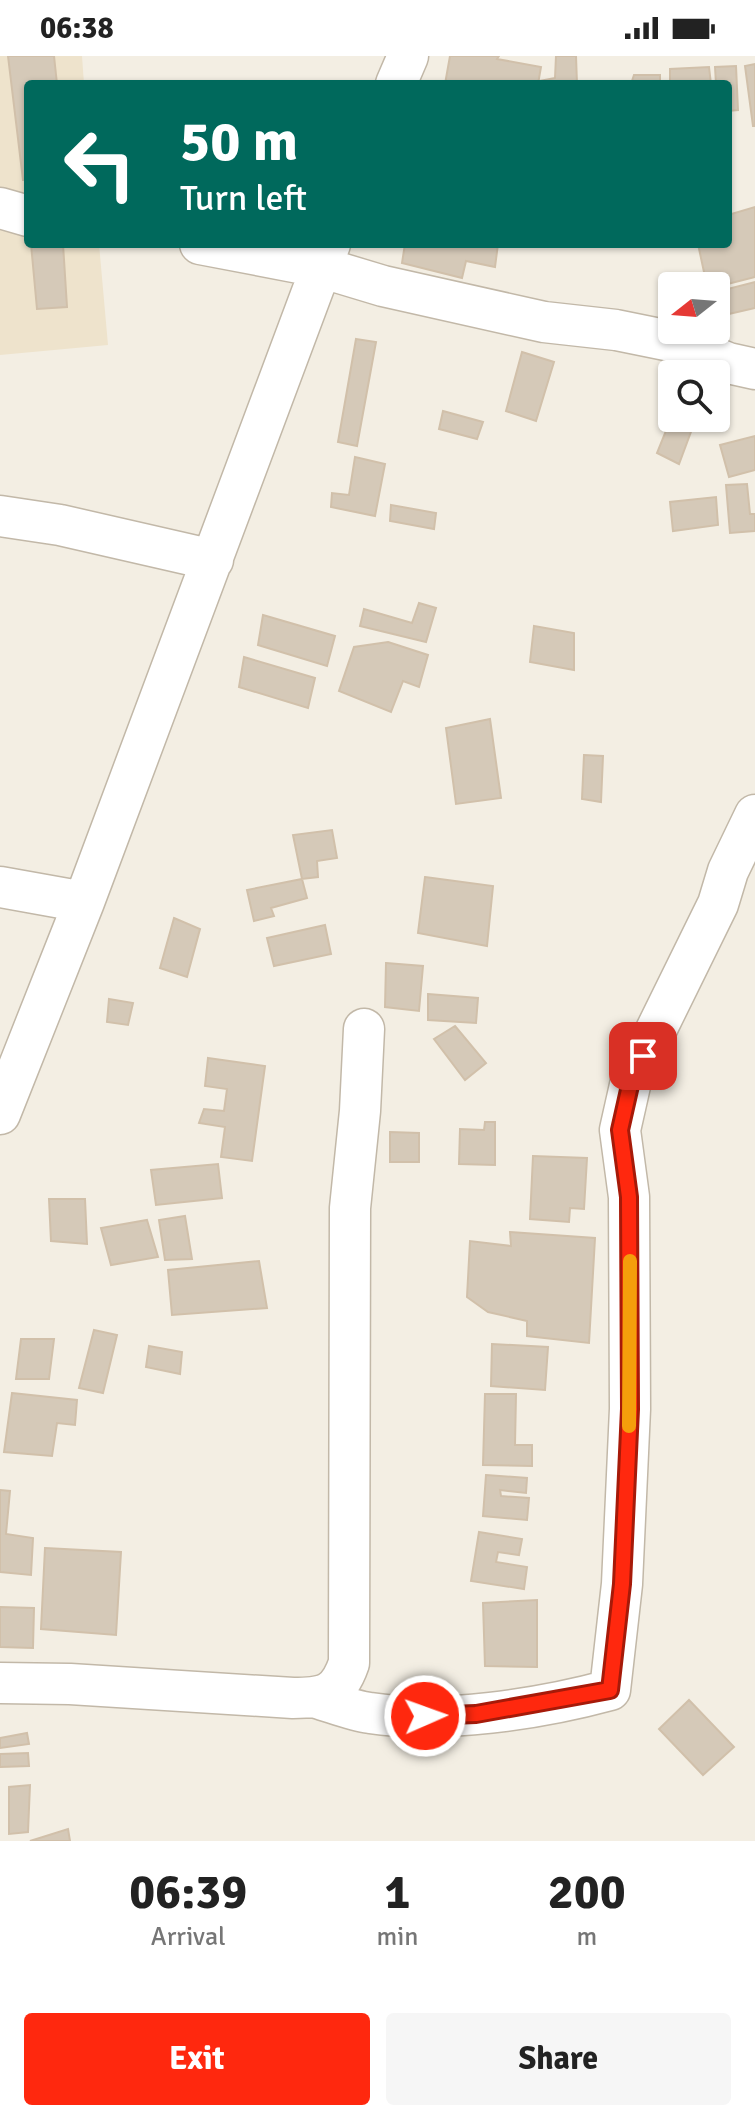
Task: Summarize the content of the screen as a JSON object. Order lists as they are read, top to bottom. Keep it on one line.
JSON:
{"north":"left","page":{"status":"06:38","turn":["50 m","Turn left"],"eta":["06:39","Arrival","1","min","200","m"],"buttons":["Exit","Share"]}}
